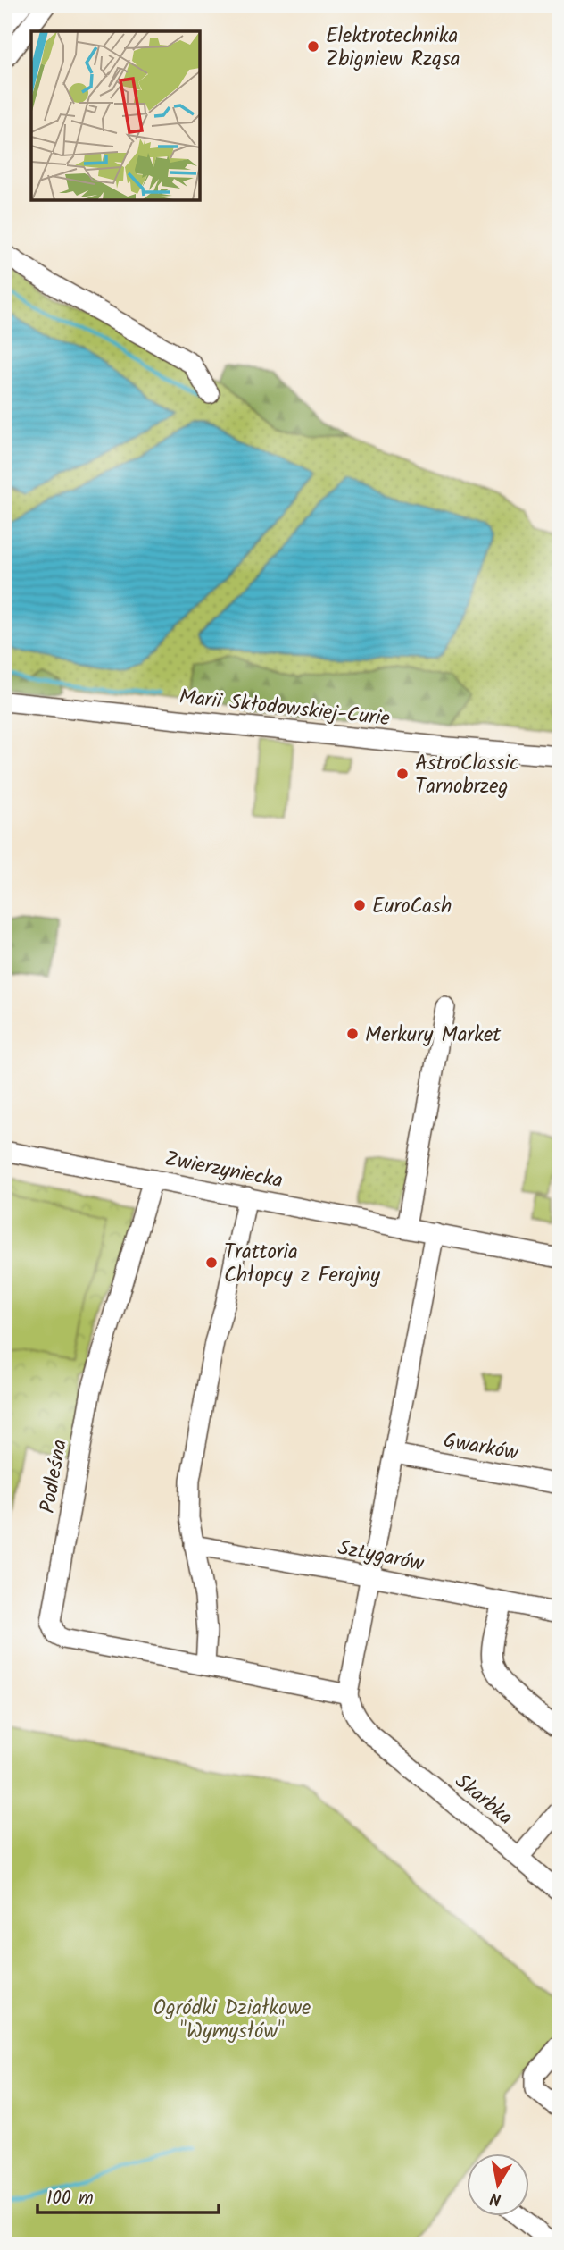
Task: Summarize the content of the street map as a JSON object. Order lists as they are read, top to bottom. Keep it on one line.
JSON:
{"streets":{"street":["Marii Skłodowskiej-Curie","Zwierzyniecka","Gwarków","Podleśna","Sztygarów","Skarbka"]},"crossings":[["Zwierzyniecka","Podleśna"],["Podleśna","Skarbka"]],"parks":["Ogródki Działkowe \"Wymysłów\""],"places":["Elektrotechnika Zbigniew Rząsa","AstroClassic Tarnobrzeg","EuroCash","Merkury Market","Trattoria Chłopcy z Ferajny"],"scale_bar":"100 m","north":"bottom"}
